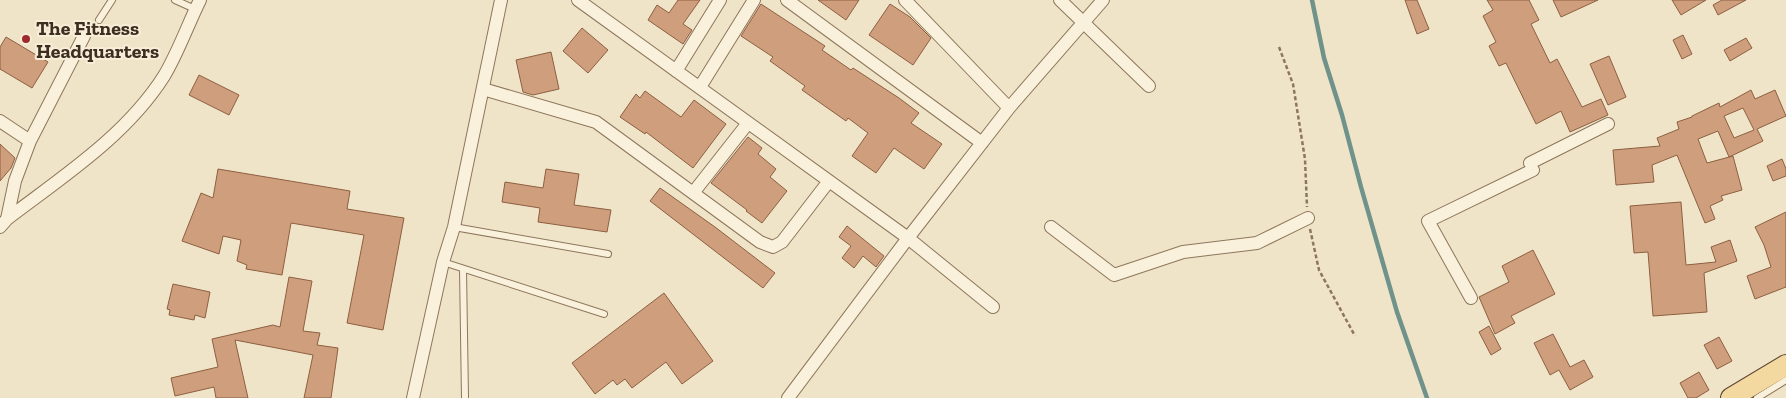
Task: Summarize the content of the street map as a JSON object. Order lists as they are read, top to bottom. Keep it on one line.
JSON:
{"places":["The Fitness Headquarters"]}
